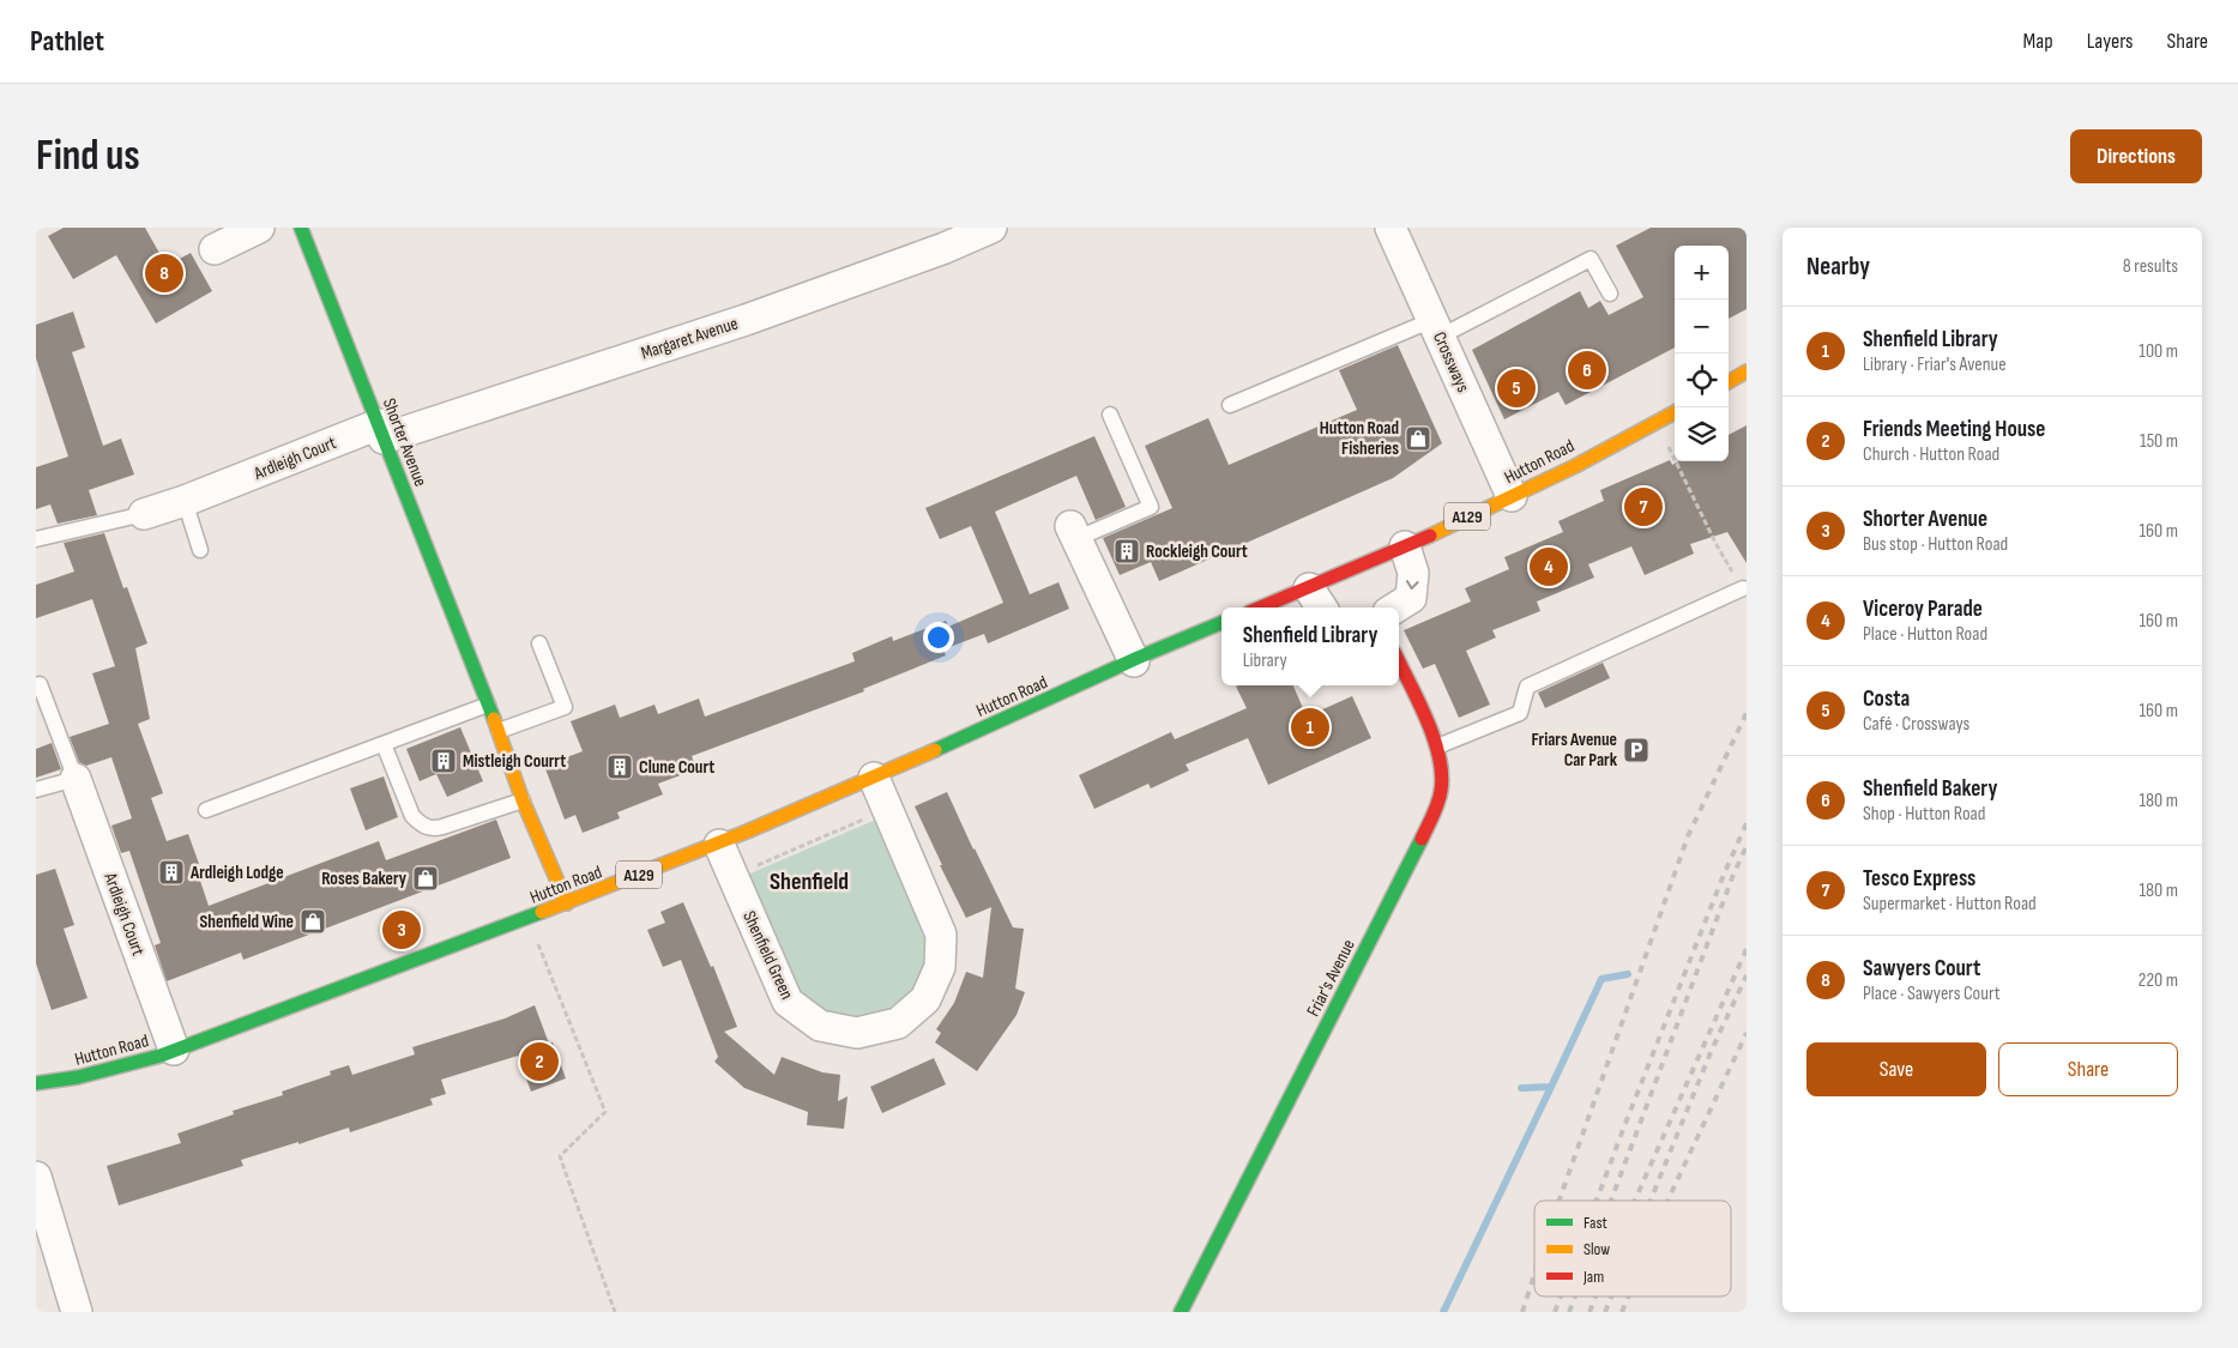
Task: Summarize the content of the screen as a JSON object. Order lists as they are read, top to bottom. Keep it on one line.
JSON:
{"streets":{"main road":["Shorter Avenue","Hutton Road","A129","Friar's Avenue"],"street":["Margaret Avenue","Crossways","Ardleigh Court","Shenfield Green"]},"crossings":[["Margaret Avenue","Shorter Avenue"],["Margaret Avenue","Ardleigh Court"],["Crossways","Hutton Road"],["Shorter Avenue","Ardleigh Court"],["Shorter Avenue","Hutton Road"],["Ardleigh Court","Hutton Road"],["Hutton Road","Shenfield Green"]],"districts":["Shenfield"],"places":{"shop":["Hutton Road Fisheries","Roses Bakery","Shenfield Wine"],"building":["Rockleigh Court","Mistleigh Courrt","Clune Court","Ardleigh Lodge"],"parking":["Friars Avenue Car Park"]},"legend":["Fast","Slow","Jam"],"page":{"header":"Pathlet","nav":["Map","Layers","Share"],"buttons":["Directions",["Save","Share"]],"title":"Find us","heading":["Nearby","8 results"],"map_buttons":["+","−"],"pins":["8","6","5","7","4","1","3","2"],"list":[{"mark":"1","name":"Shenfield Library","note":"Library · Friar's Avenue","value":"100 m"},{"mark":"2","name":"Friends Meeting House","note":"Church · Hutton Road","value":"150 m"},{"mark":"3","name":"Shorter Avenue","note":"Bus stop · Hutton Road","value":"160 m"},{"mark":"4","name":"Viceroy Parade","note":"Place · Hutton Road","value":"160 m"},{"mark":"5","name":"Costa","note":"Café · Crossways","value":"160 m"},{"mark":"6","name":"Shenfield Bakery","note":"Shop · Hutton Road","value":"180 m"},{"mark":"7","name":"Tesco Express","note":"Supermarket · Hutton Road","value":"180 m"},{"mark":"8","name":"Sawyers Court","note":"Place · Sawyers Court","value":"220 m"}],"popup":["Shenfield Library","Library"]}}
